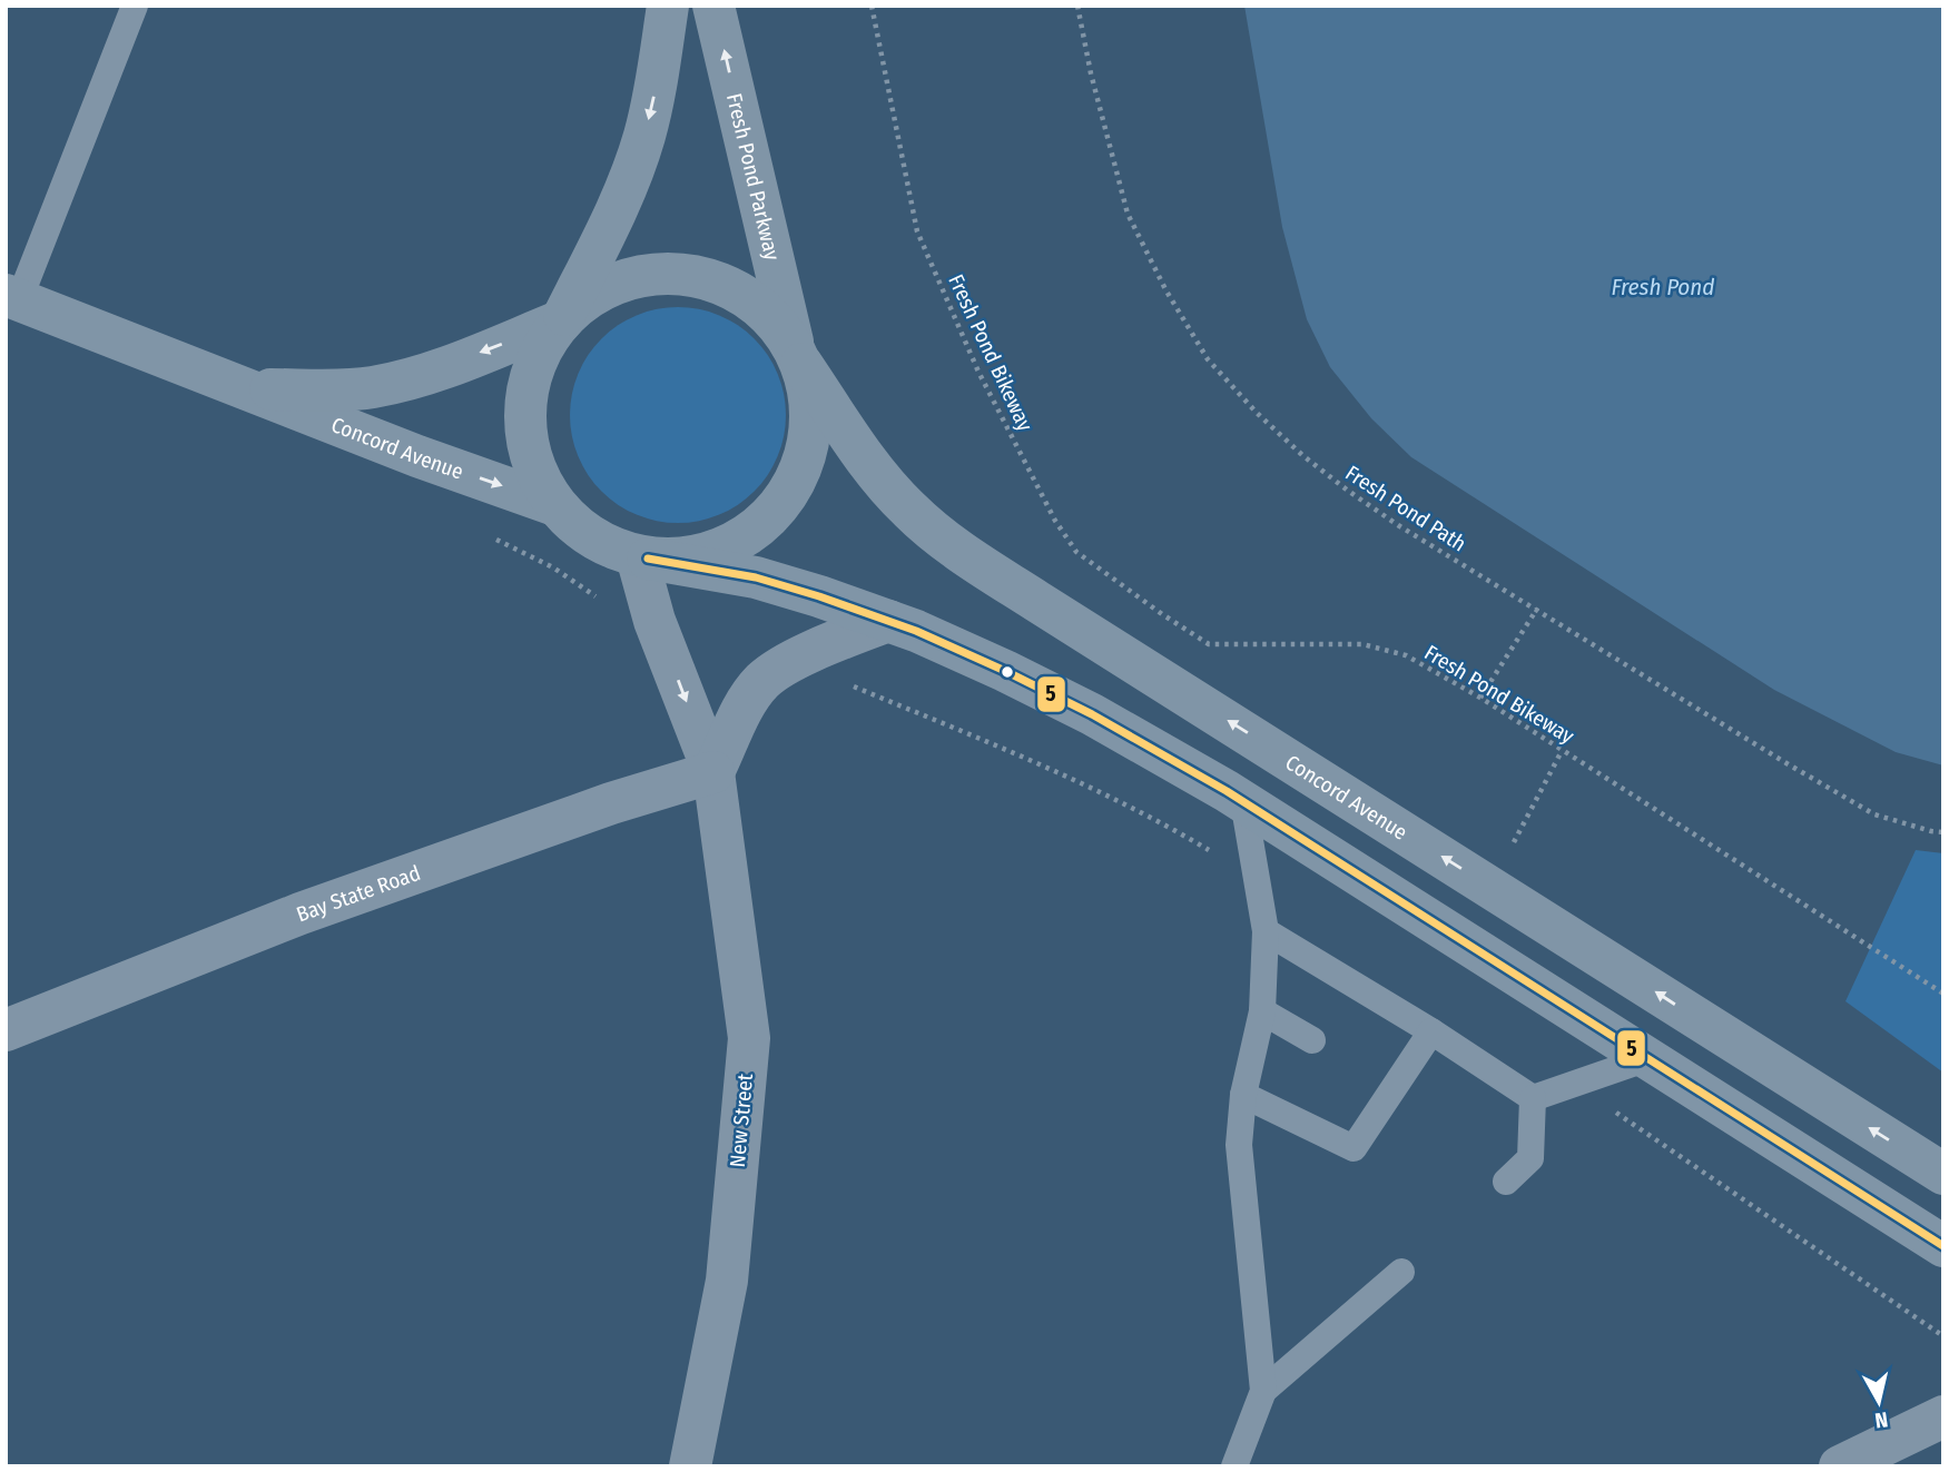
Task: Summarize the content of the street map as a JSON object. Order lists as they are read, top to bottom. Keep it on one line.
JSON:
{"streets":{"main road":["Fresh Pond Parkway","Concord Avenue"],"street":["Bay State Road","New Street"],"path":["Fresh Pond Bikeway","Fresh Pond Path"]},"crossings":[["Fresh Pond Parkway","Concord Avenue"],["Fresh Pond Parkway","New Street"],["Bay State Road","New Street"]],"one_way":["Fresh Pond Parkway"],"water":["Fresh Pond"],"lines":["transit line 5"],"north":"bottom"}
